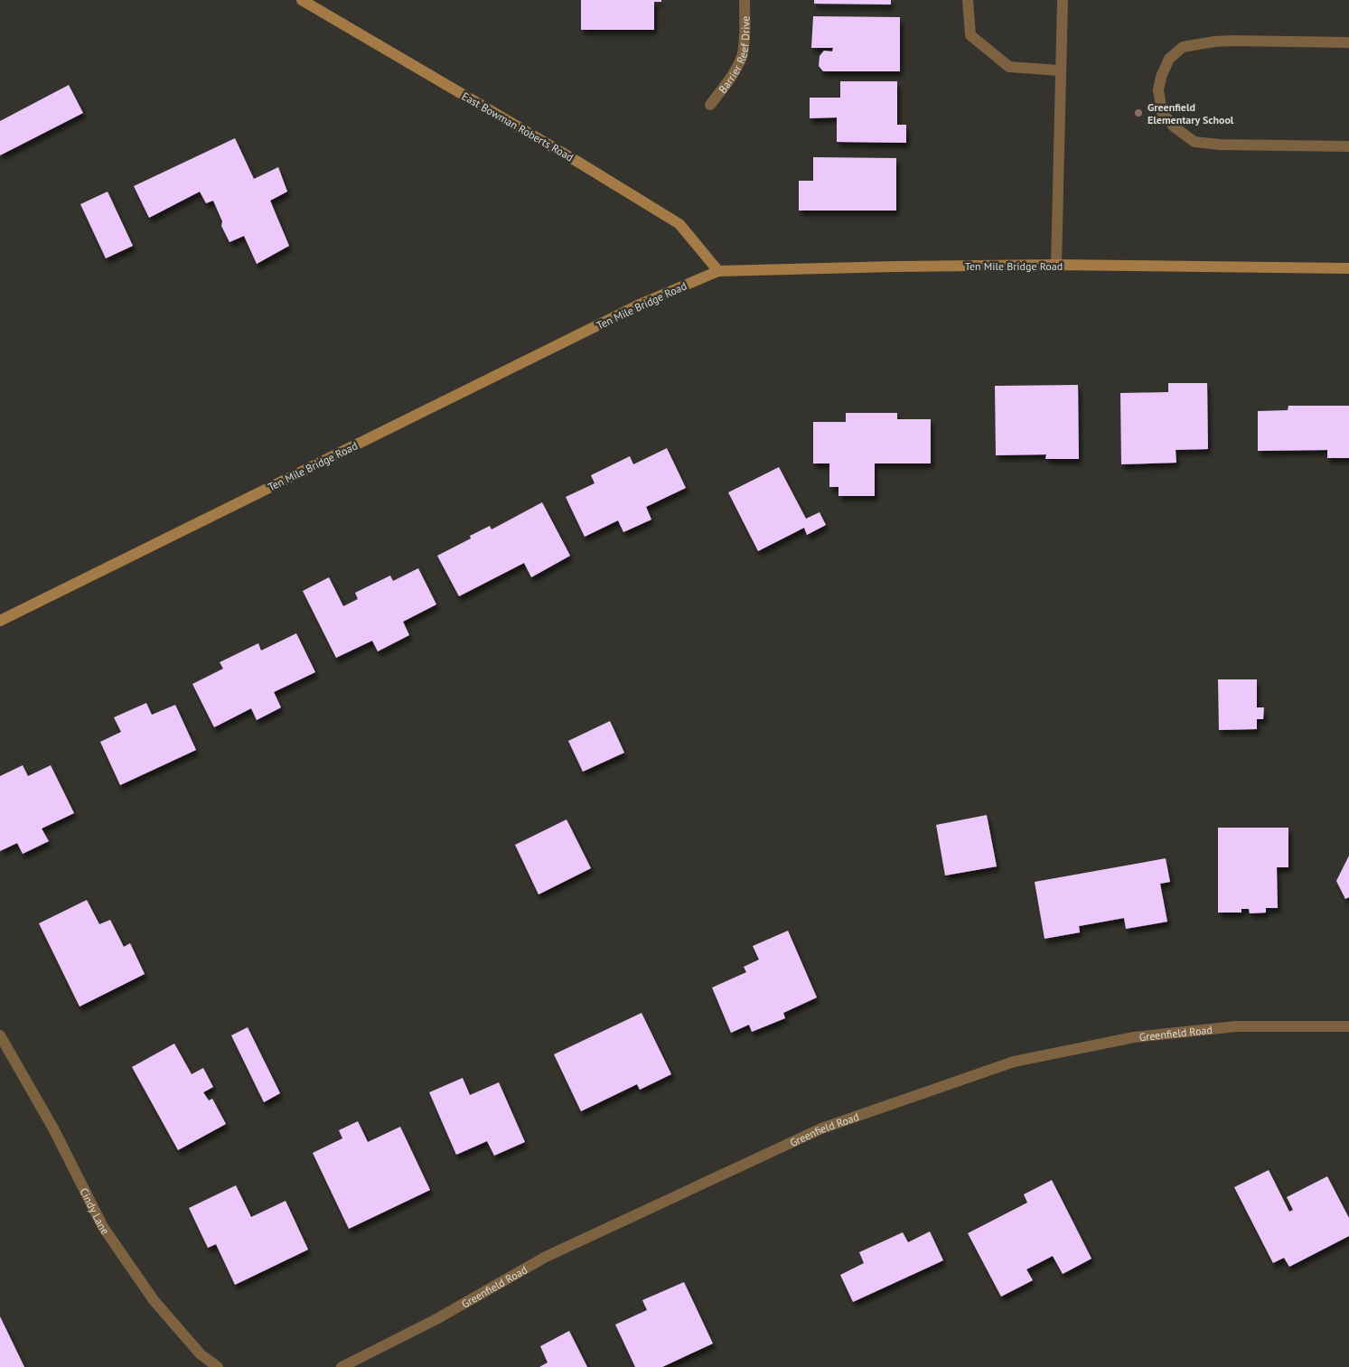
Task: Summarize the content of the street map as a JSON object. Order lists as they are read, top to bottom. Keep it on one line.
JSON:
{"streets":{"street":["Barrier Reef Drive","East Bowman Roberts Road","Ten Mile Bridge Road","Greenfield Road","Cindy Lane"]},"crossings":[["East Bowman Roberts Road","Ten Mile Bridge Road"]],"places":["Greenfield Elementary School"]}
